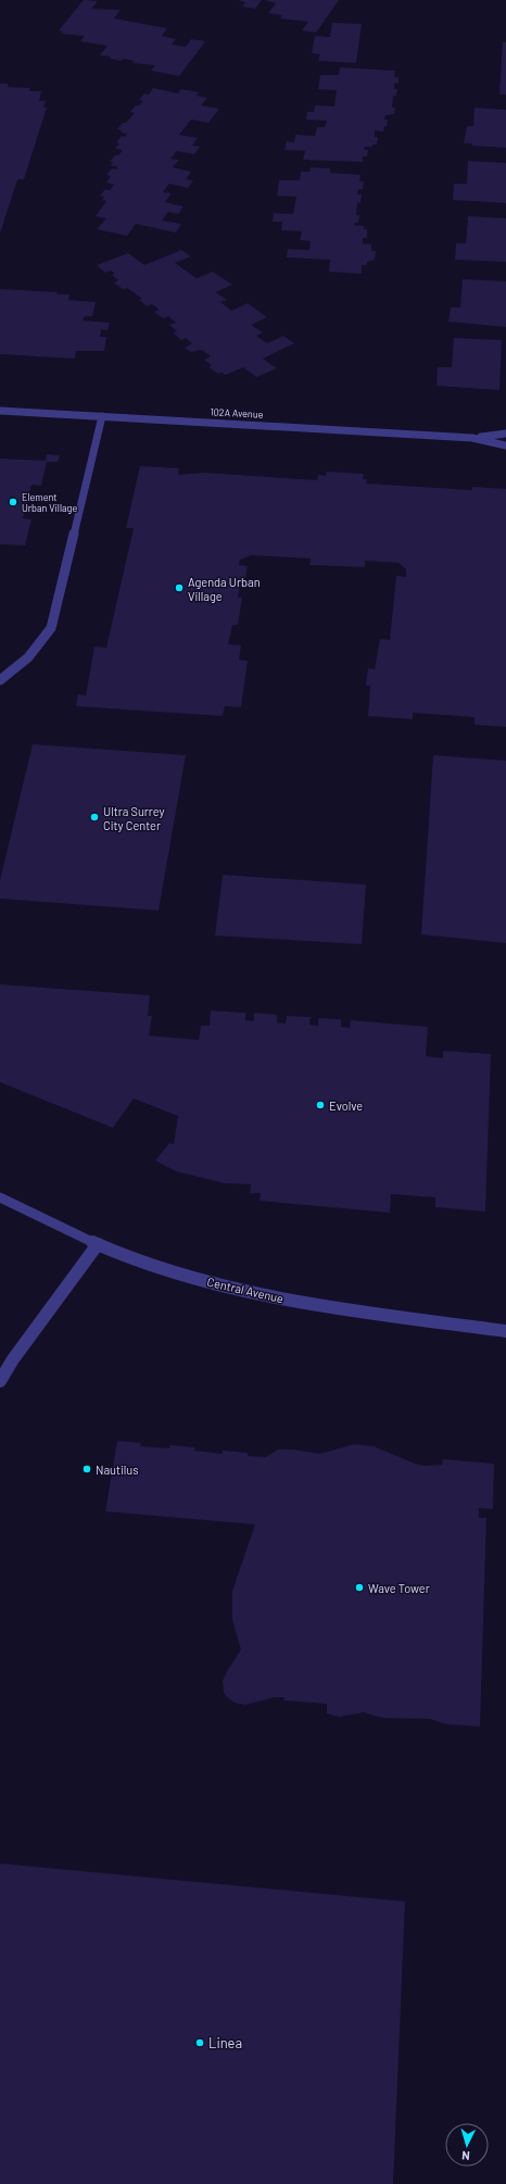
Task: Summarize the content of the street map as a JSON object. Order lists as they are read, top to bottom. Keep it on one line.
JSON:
{"streets":{"street":["102A Avenue","Central Avenue"]},"places":["Element Urban Village","Agenda Urban Village","Ultra Surrey City Center","Evolve","Nautilus","Wave Tower","Linea"],"north":"bottom"}
